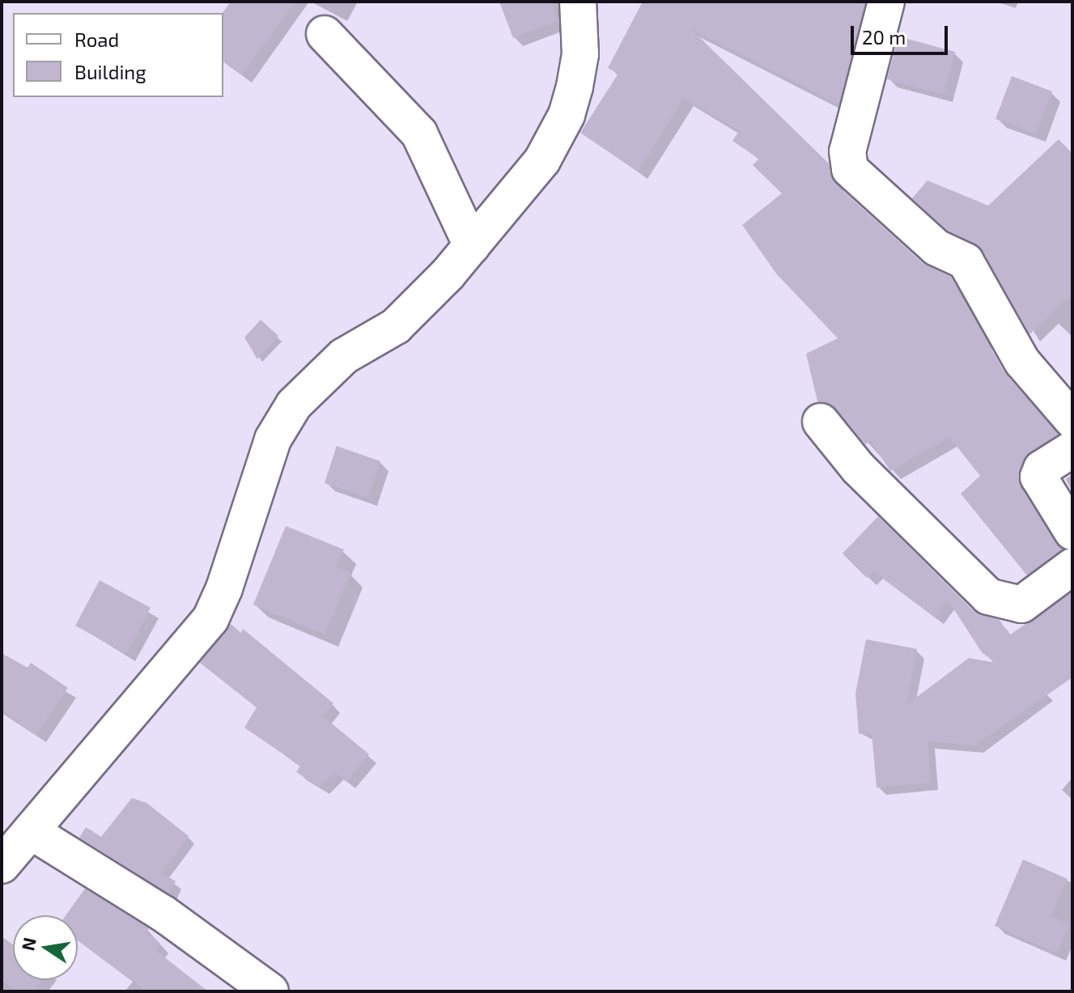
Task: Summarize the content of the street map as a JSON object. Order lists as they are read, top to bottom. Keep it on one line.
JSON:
{"legend":["Road","Building"],"scale_bar":"20 m","north":"left"}
